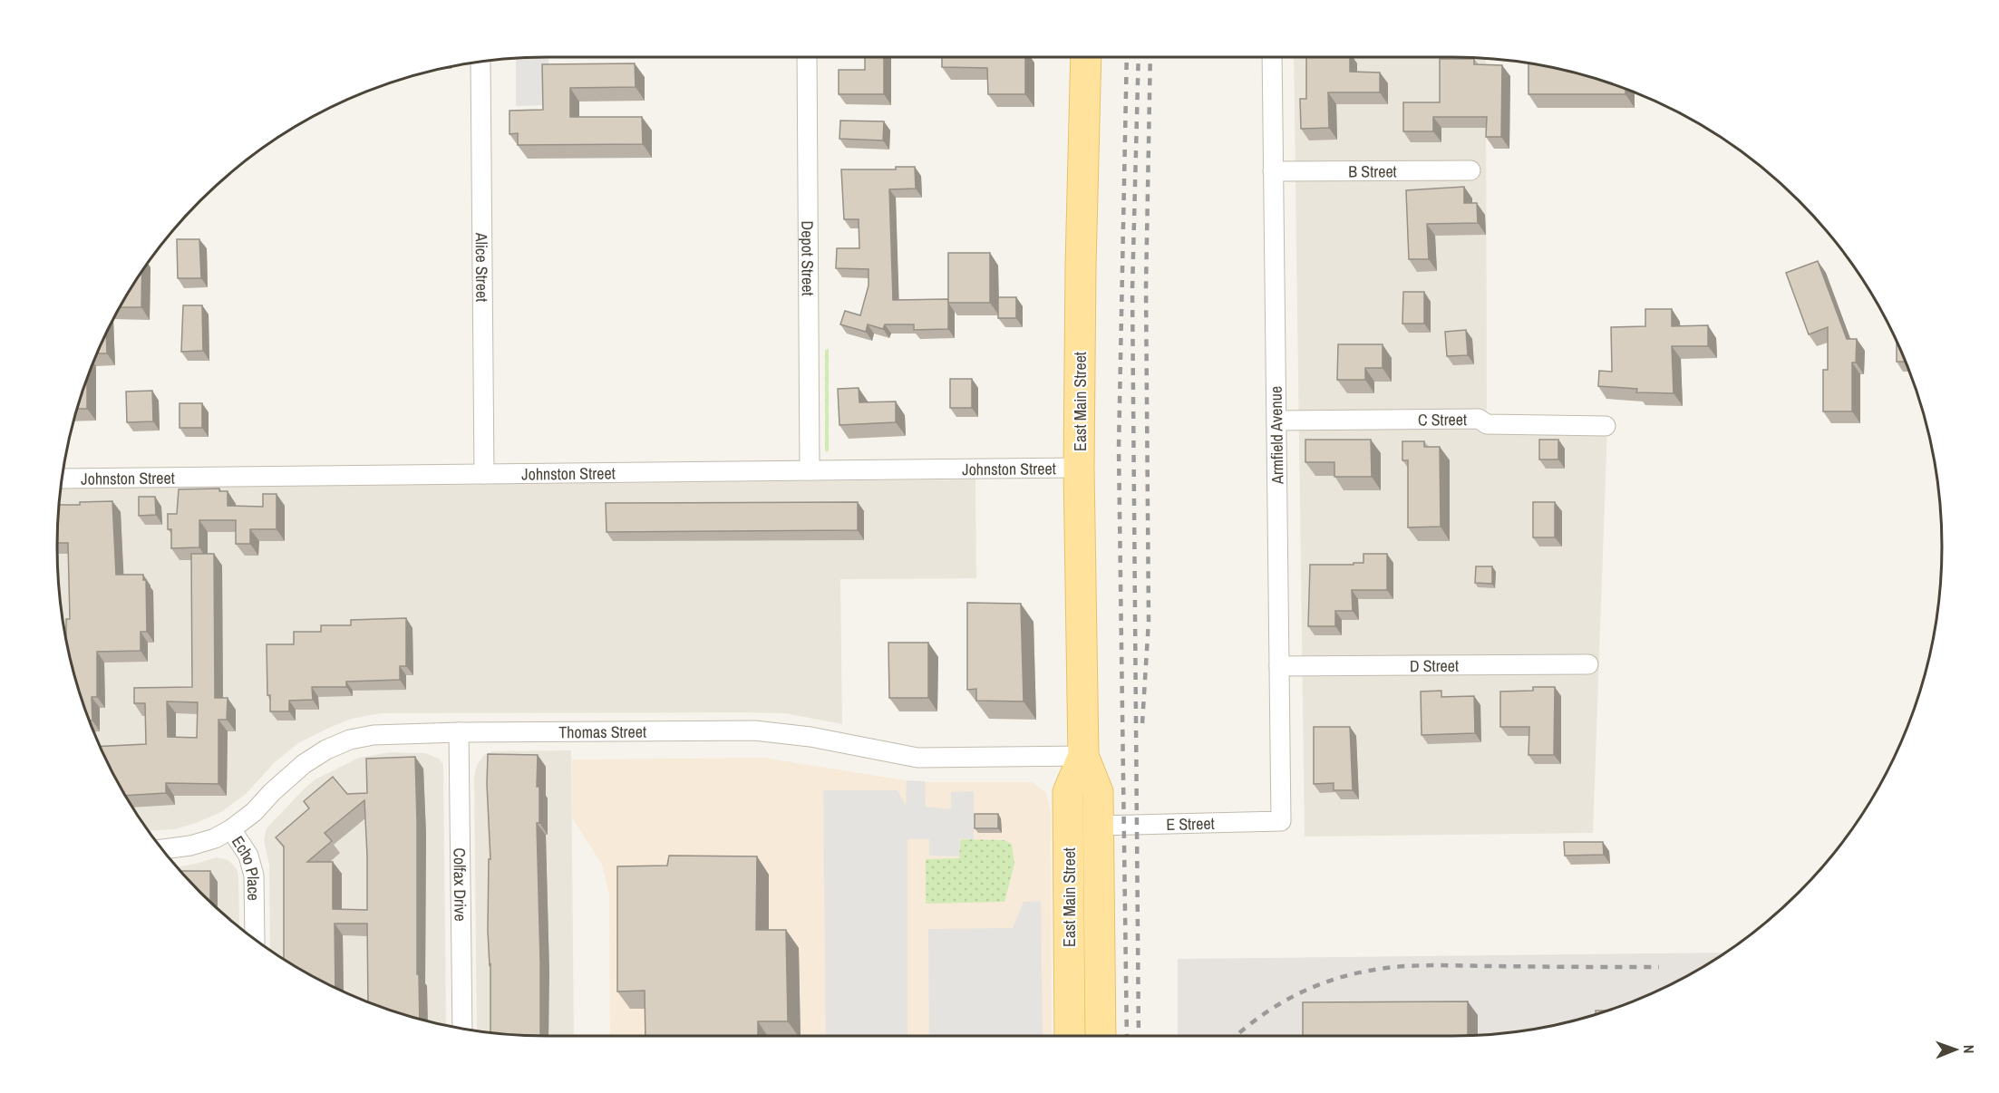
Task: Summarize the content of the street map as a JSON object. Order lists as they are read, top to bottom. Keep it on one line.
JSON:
{"streets":{"main road":["East Main Street"],"street":["B Street","Depot Street","Alice Street","C Street","Armfield Avenue","Johnston Street","D Street","Thomas Street","E Street","Echo Place","Colfax Drive"]},"crossings":[["B Street","Armfield Avenue"],["Depot Street","Johnston Street"],["Alice Street","Johnston Street"],["East Main Street","Johnston Street"],["East Main Street","Thomas Street"],["East Main Street","E Street"],["C Street","Armfield Avenue"],["Armfield Avenue","D Street"],["Armfield Avenue","E Street"],["Thomas Street","Echo Place"],["Thomas Street","Colfax Drive"]],"north":"right"}
